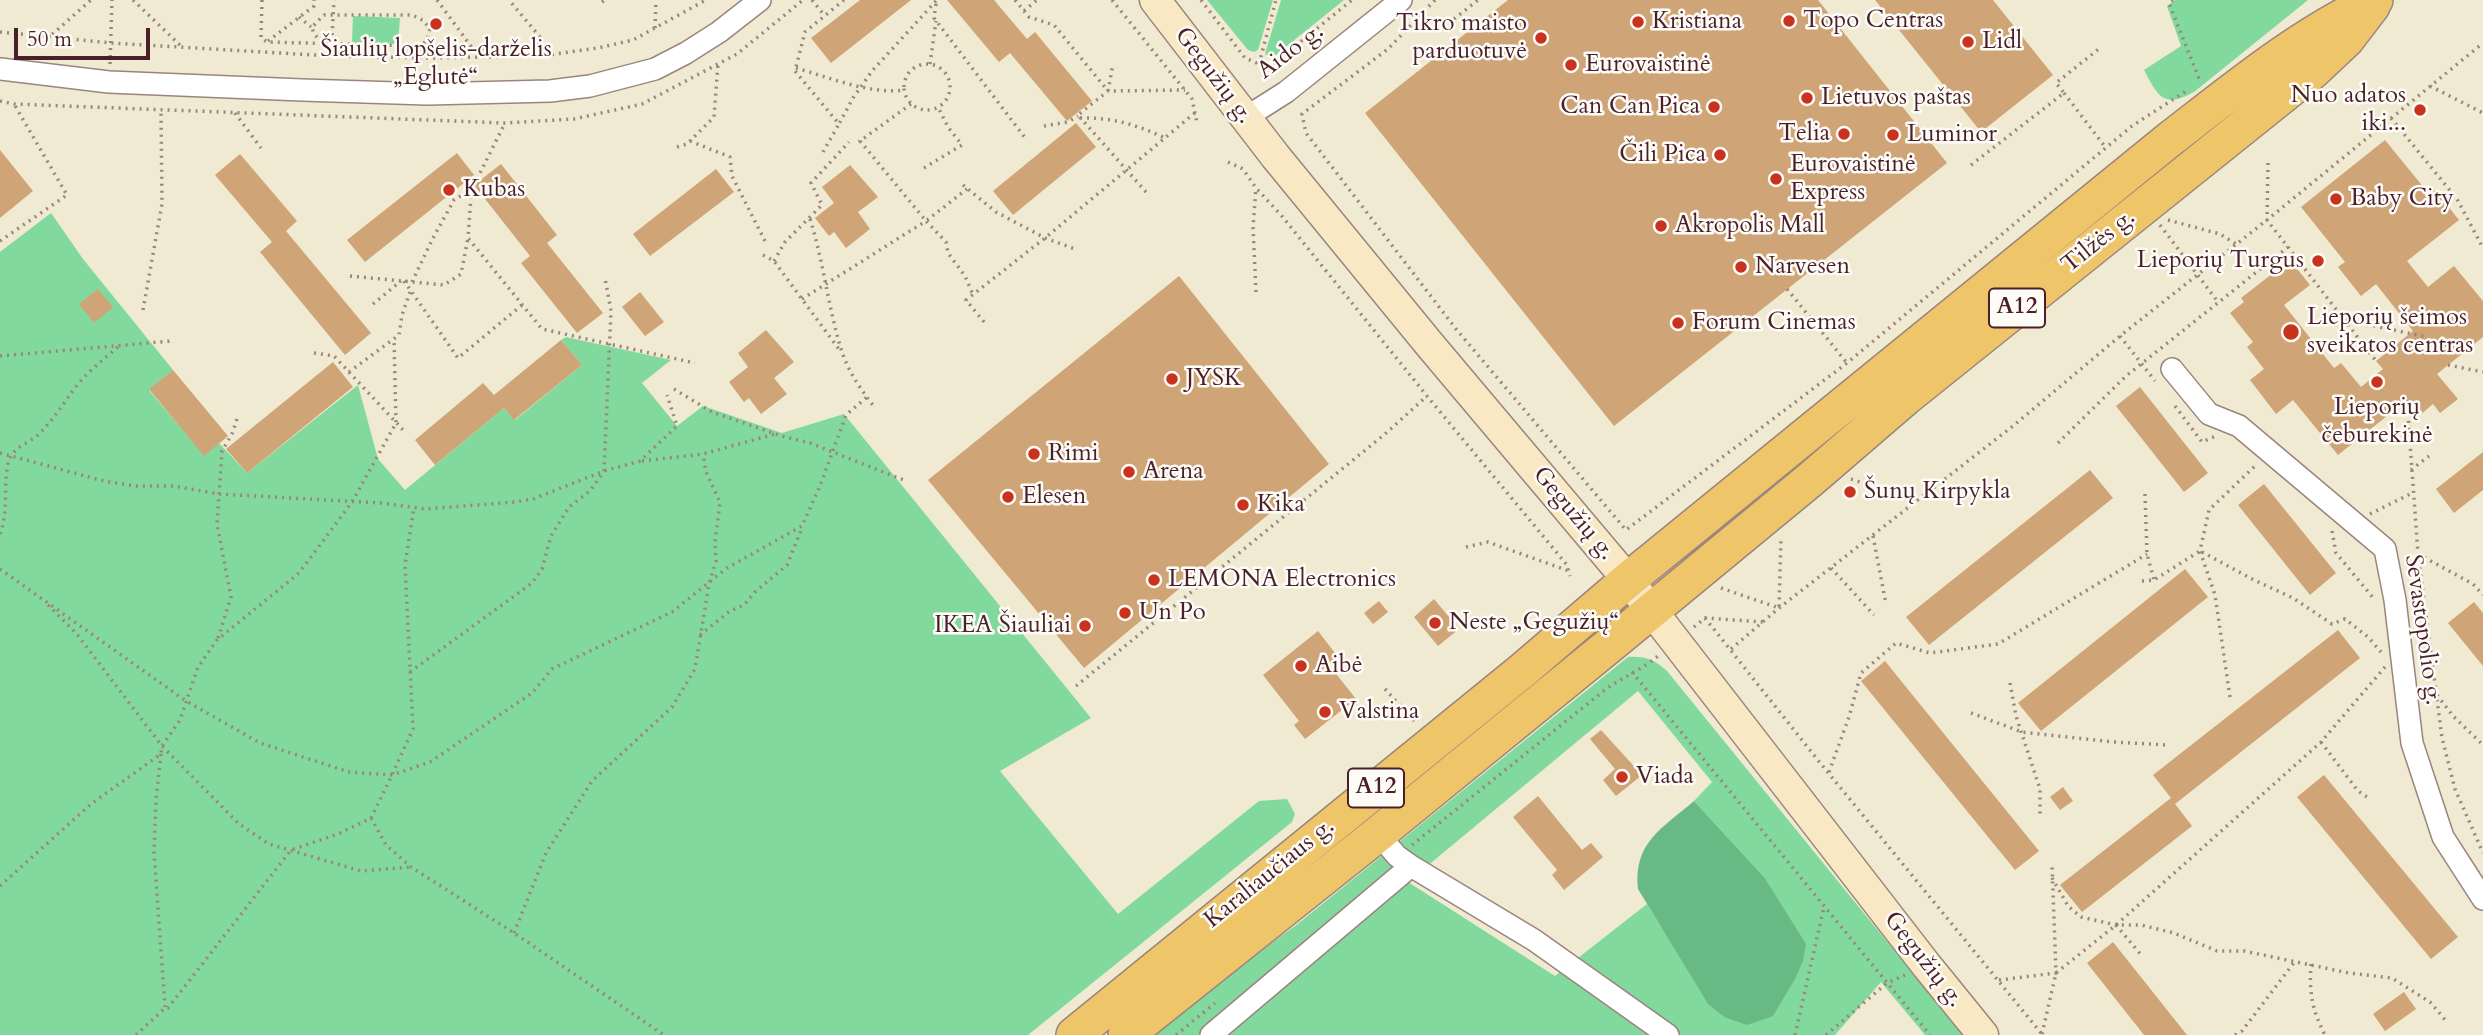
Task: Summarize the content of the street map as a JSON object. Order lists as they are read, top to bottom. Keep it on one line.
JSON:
{"streets":{"highway":["Tilžės g.","A12","Karaliaučiaus g."],"main road":["Gegužių g."],"street":["Aido g.","Sevastopolio g."]},"crossings":[["Aido g.","Gegužių g."],["Gegužių g.","Tilžės g."],["Gegužių g.","Karaliaučiaus g."],["Tilžės g.","Karaliaučiaus g."]],"places":["Topo Centras","Kristiana","Šiaulių lopšelis-darželis „Eglutė“","Tikro maisto parduotuvė","Lidl","Eurovaistinė","Lietuvos paštas","Can Can Pica","Nuo adatos iki...","Telia","Luminor","Čili Pica","Eurovaistinė Express","Kubas","Baby City","Akropolis Mall","Lieporių Turgus","Narvesen","Forum Cinemas","Lieporių šeimos sveikatos centras","JYSK","Lieporių čeburekinė","Rimi","Arena","Šunų Kirpykla","Elesen","Kika","LEMONA Electronics","Un Po","Neste „Gegužių“","IKEA Šiauliai","Aibė","Valstina","Viada"],"scale_bar":"50 m"}
